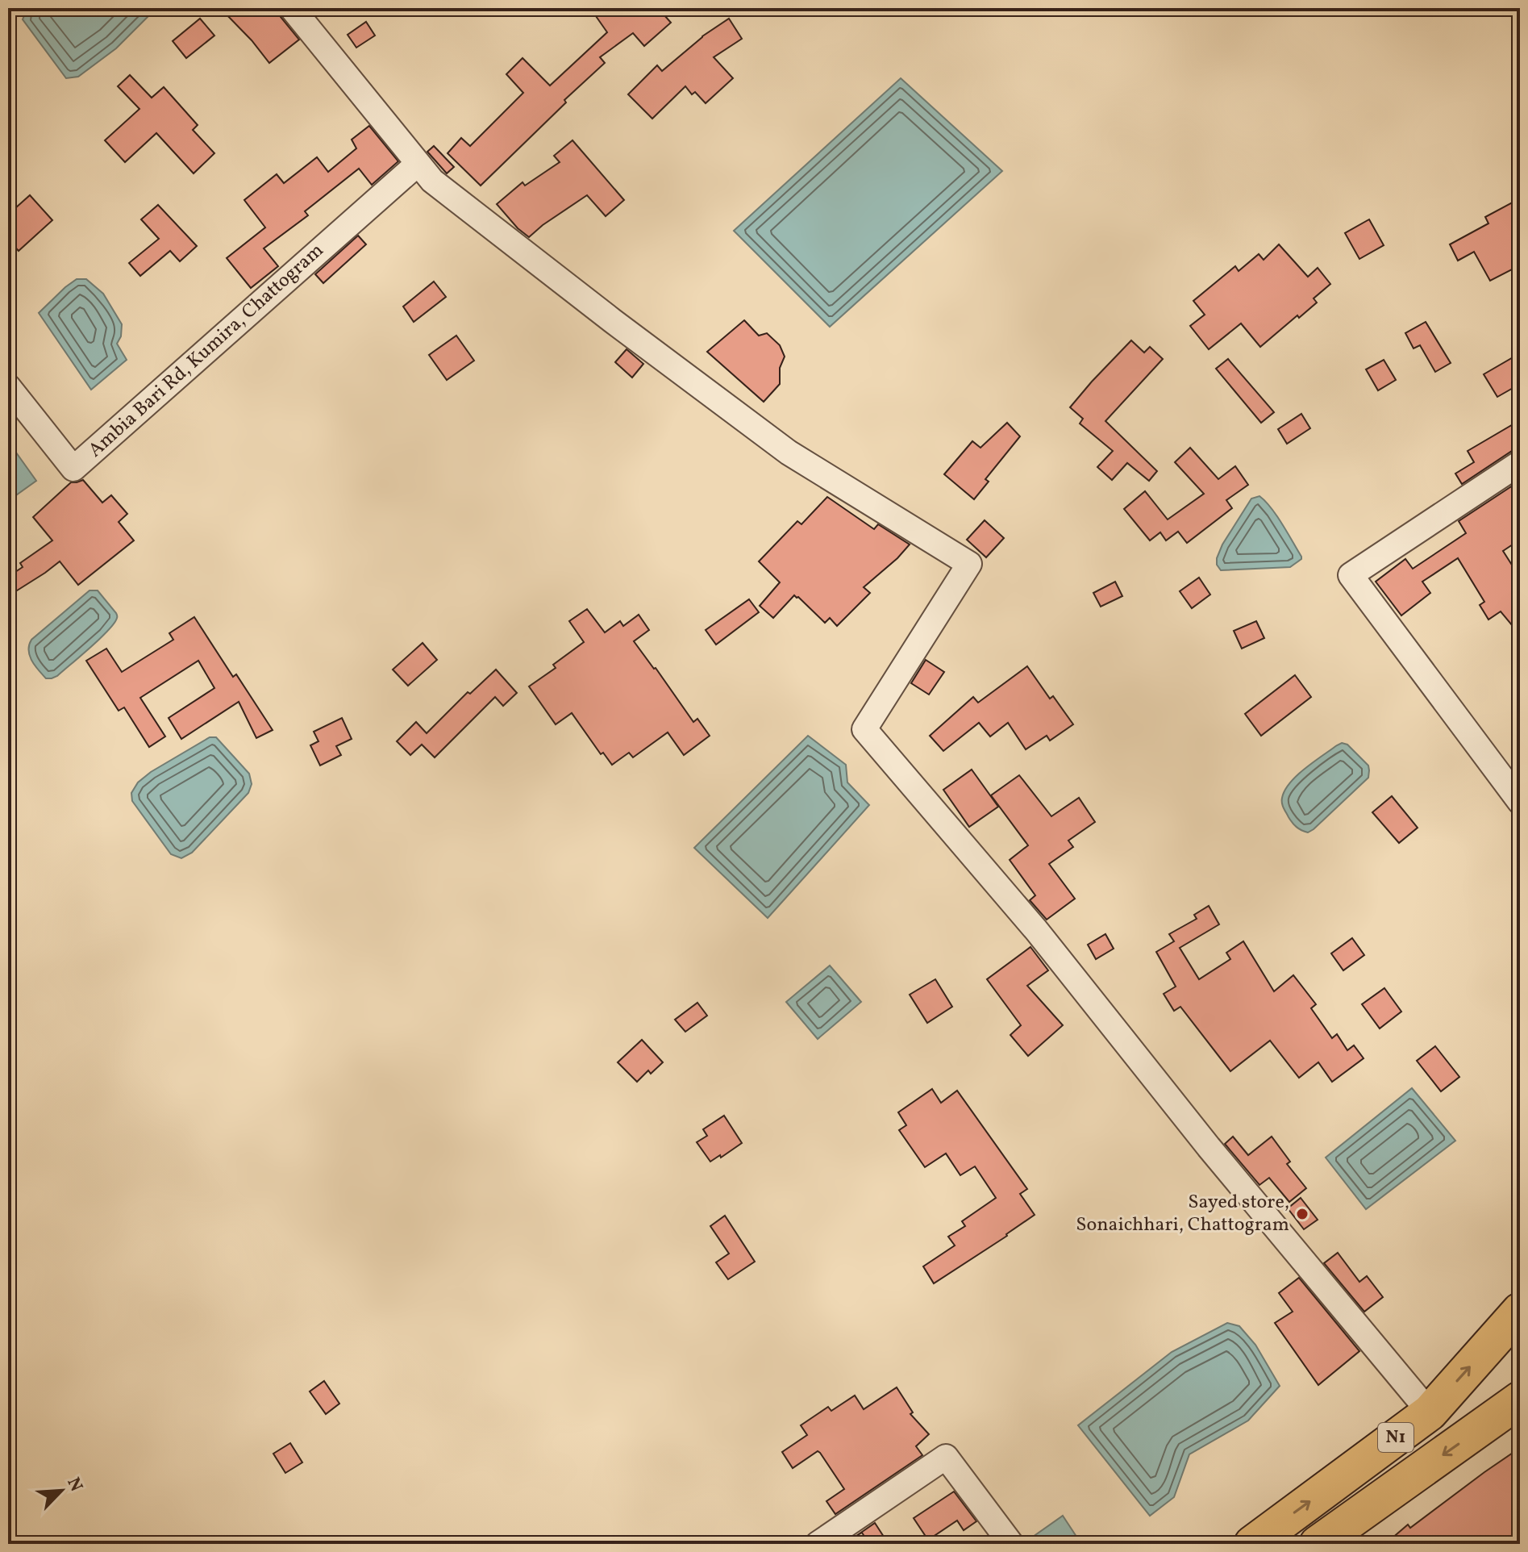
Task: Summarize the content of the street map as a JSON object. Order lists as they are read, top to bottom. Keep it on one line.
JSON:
{"streets":{"highway":["N1"],"street":["Ambia Bari Rd, Kumira, Chattogram"]},"places":["Sayed store, Sonaichhari, Chattogram"],"north":"top right"}
